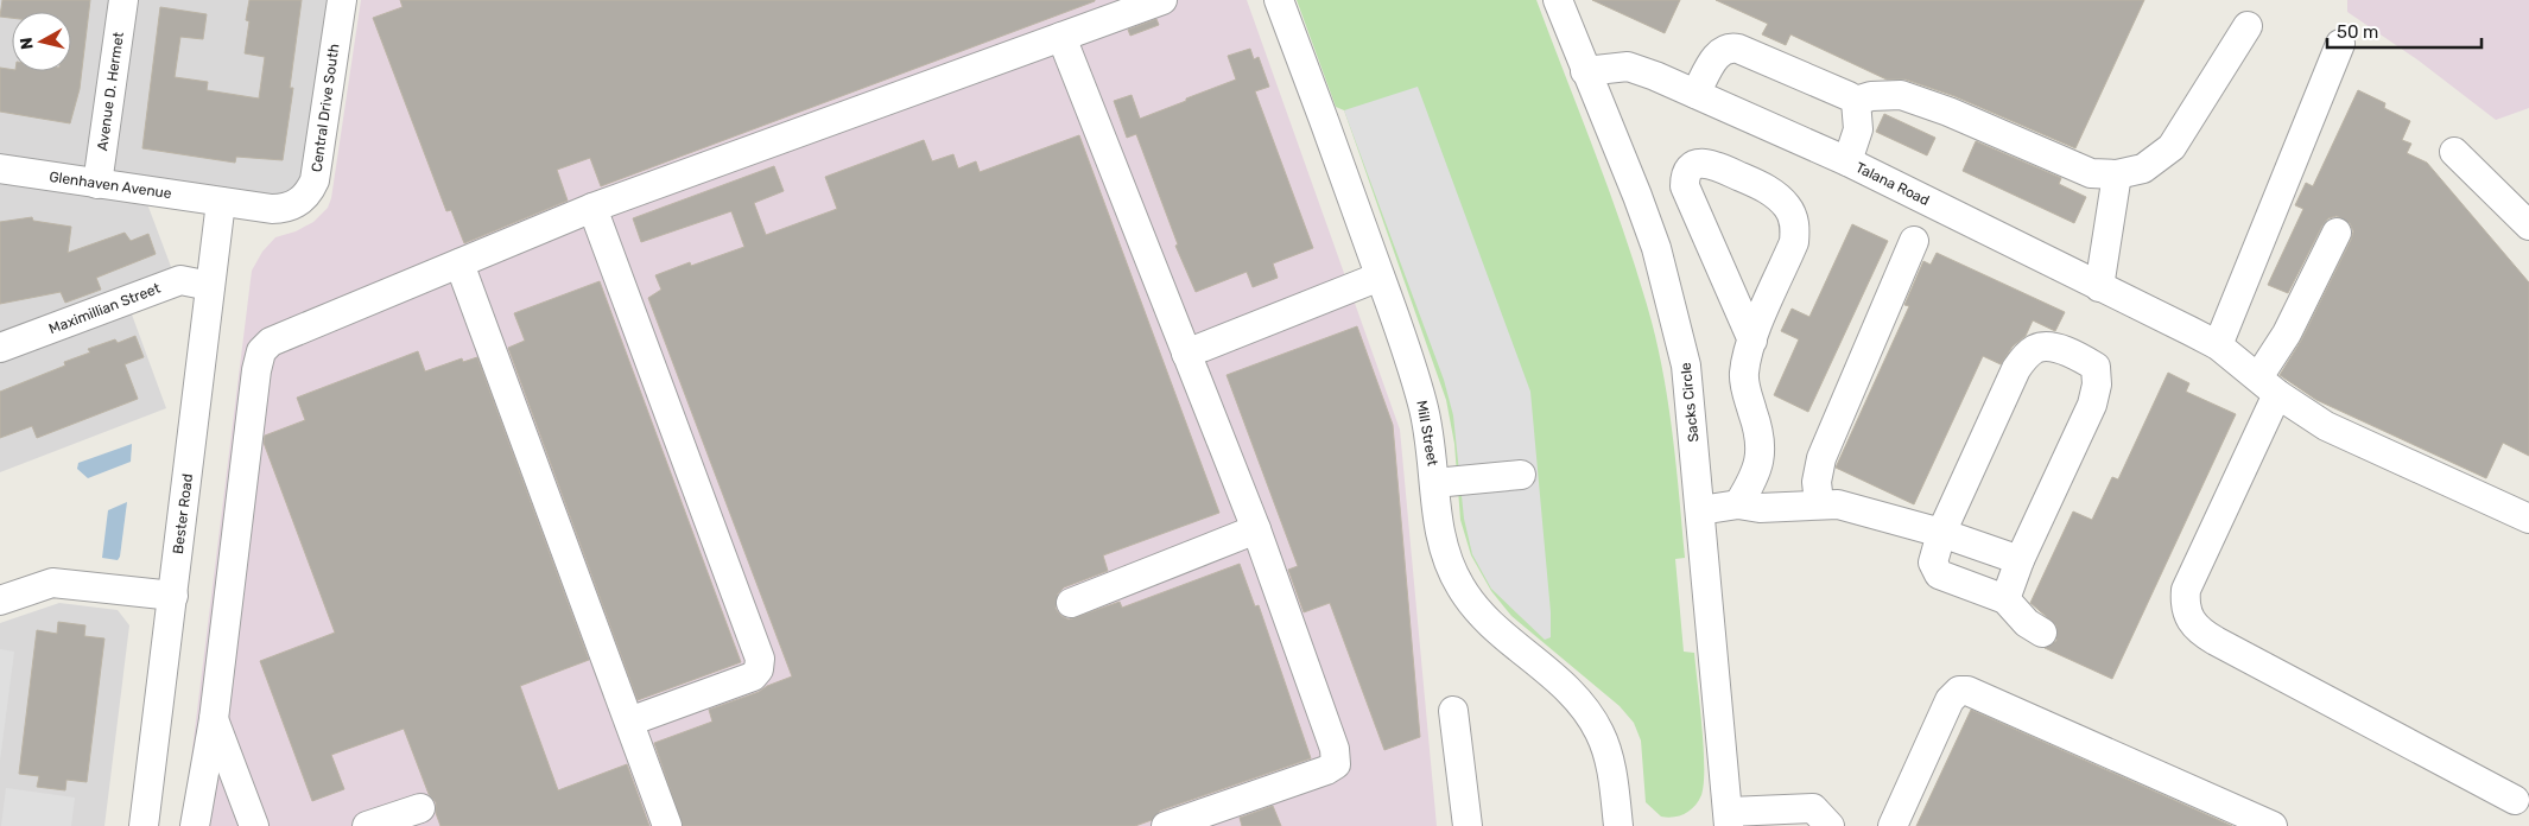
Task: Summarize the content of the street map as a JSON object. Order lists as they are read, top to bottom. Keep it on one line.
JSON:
{"streets":{"street":["Avenue D. Hermet","Central Drive South","Talana Road","Glenhaven Avenue","Maximillian Street","Sacks Circle","Mill Street","Bester Road"]},"crossings":[["Avenue D. Hermet","Glenhaven Avenue"],["Central Drive South","Glenhaven Avenue"],["Central Drive South","Bester Road"],["Talana Road","Sacks Circle"],["Glenhaven Avenue","Bester Road"],["Maximillian Street","Bester Road"]],"scale_bar":"50 m","north":"left"}
